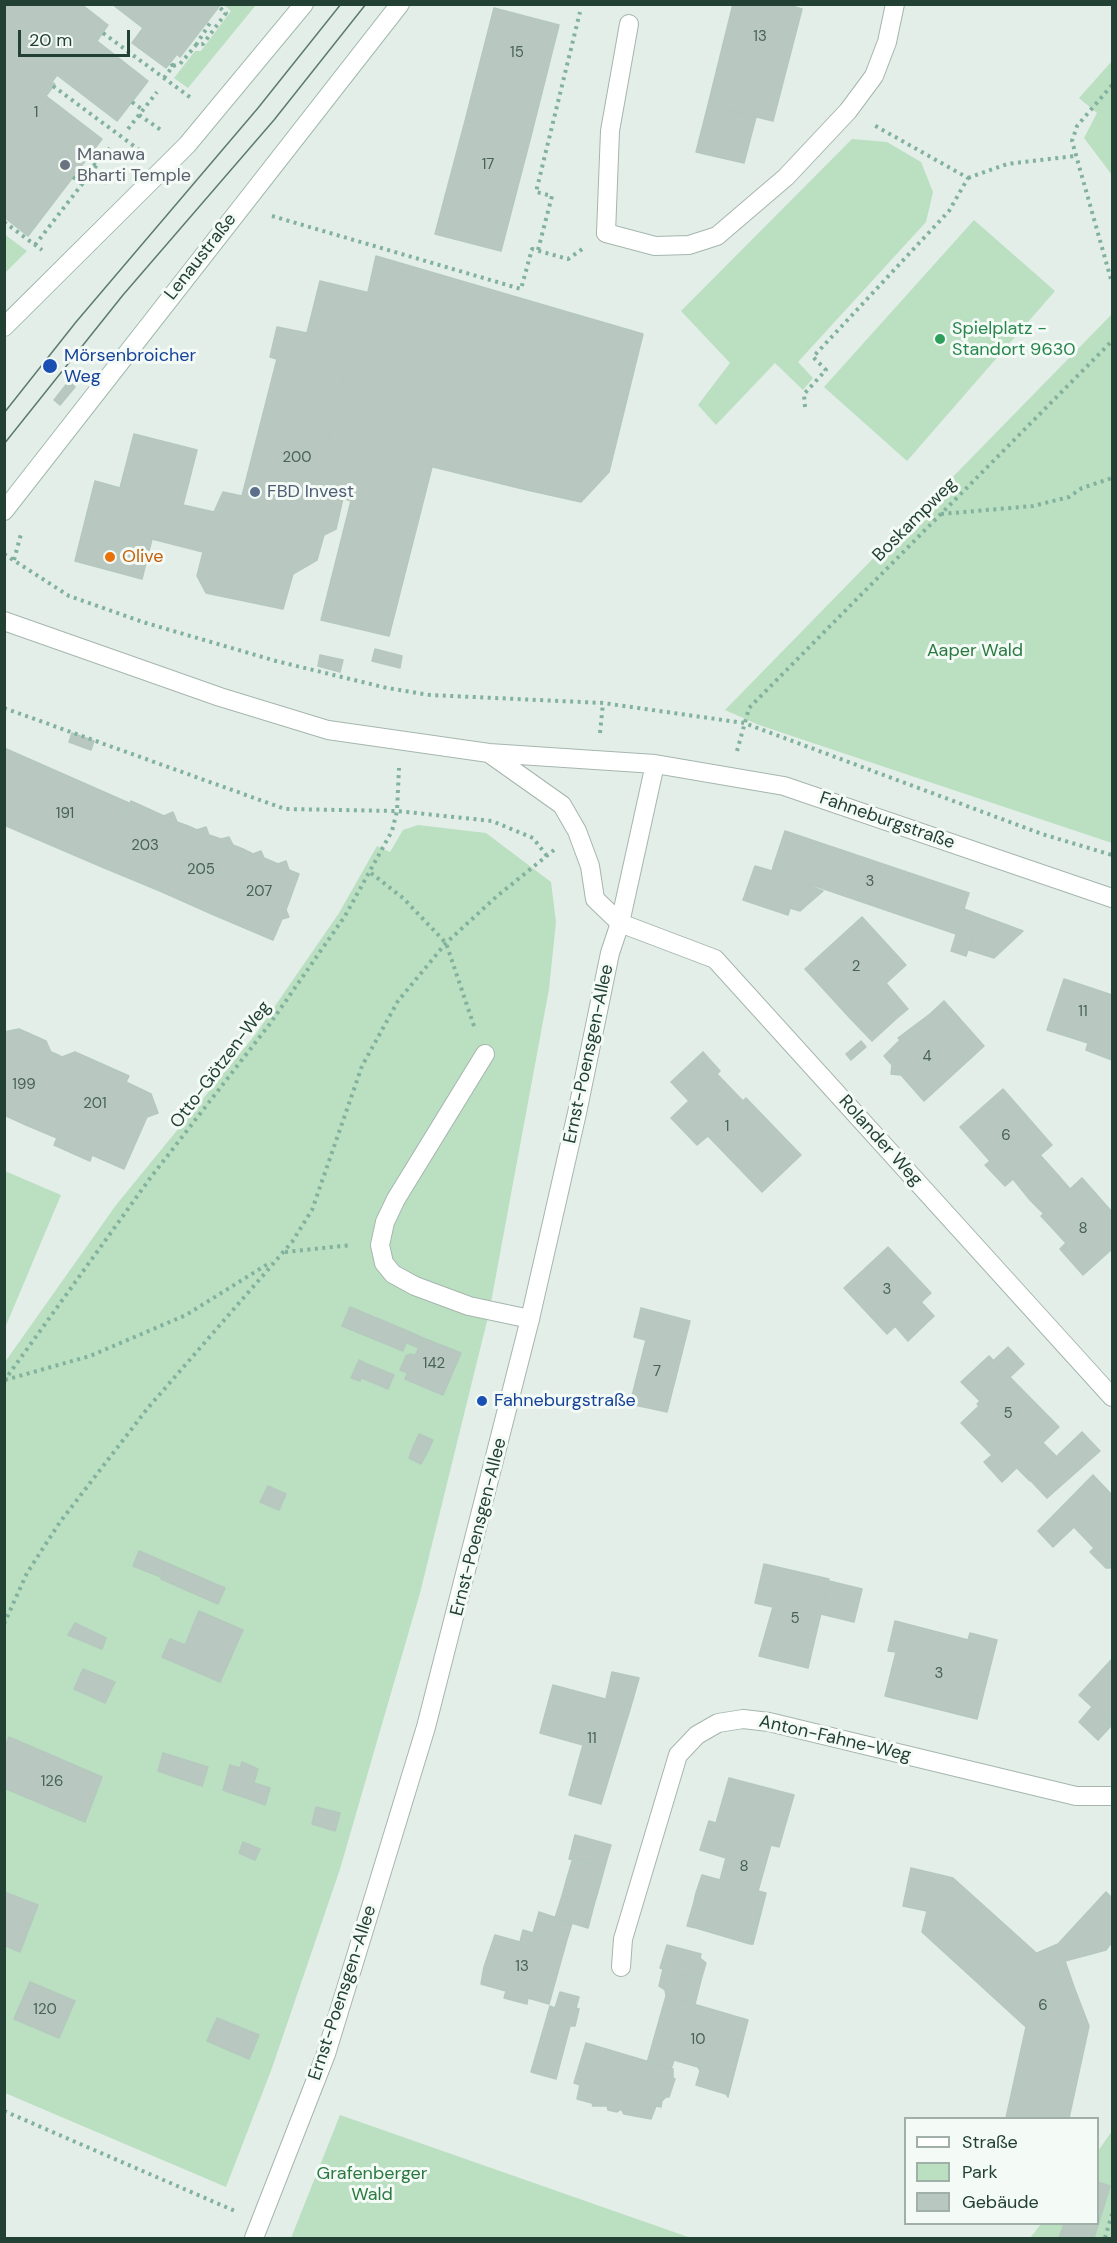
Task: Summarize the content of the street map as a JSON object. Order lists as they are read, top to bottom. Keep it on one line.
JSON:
{"streets":{"street":["Lenaustraße","Fahneburgstraße","Ernst-Poensgen-Allee","Rolander Weg","Anton-Fahne-Weg"],"path":["Boskampweg","Otto-Götzen-Weg"]},"crossings":[["Fahneburgstraße","Ernst-Poensgen-Allee"],["Ernst-Poensgen-Allee","Rolander Weg"]],"parks":["Aaper Wald","Grafenberger Wald"],"places":["Manawa Bharti Temple","Spielplatz - Standort 9630","Mörsenbroicher Weg","FBD Invest","Olive","Fahneburgstraße"],"house_numbers":["13","15","1","17","200","191","203","205","3","207","2","11","4","199","201","1","6","8","3","142","7","5","5","3","11","126","8","13","6","120","10"],"legend":["Straße","Park","Gebäude"],"scale_bar":"20 m"}
